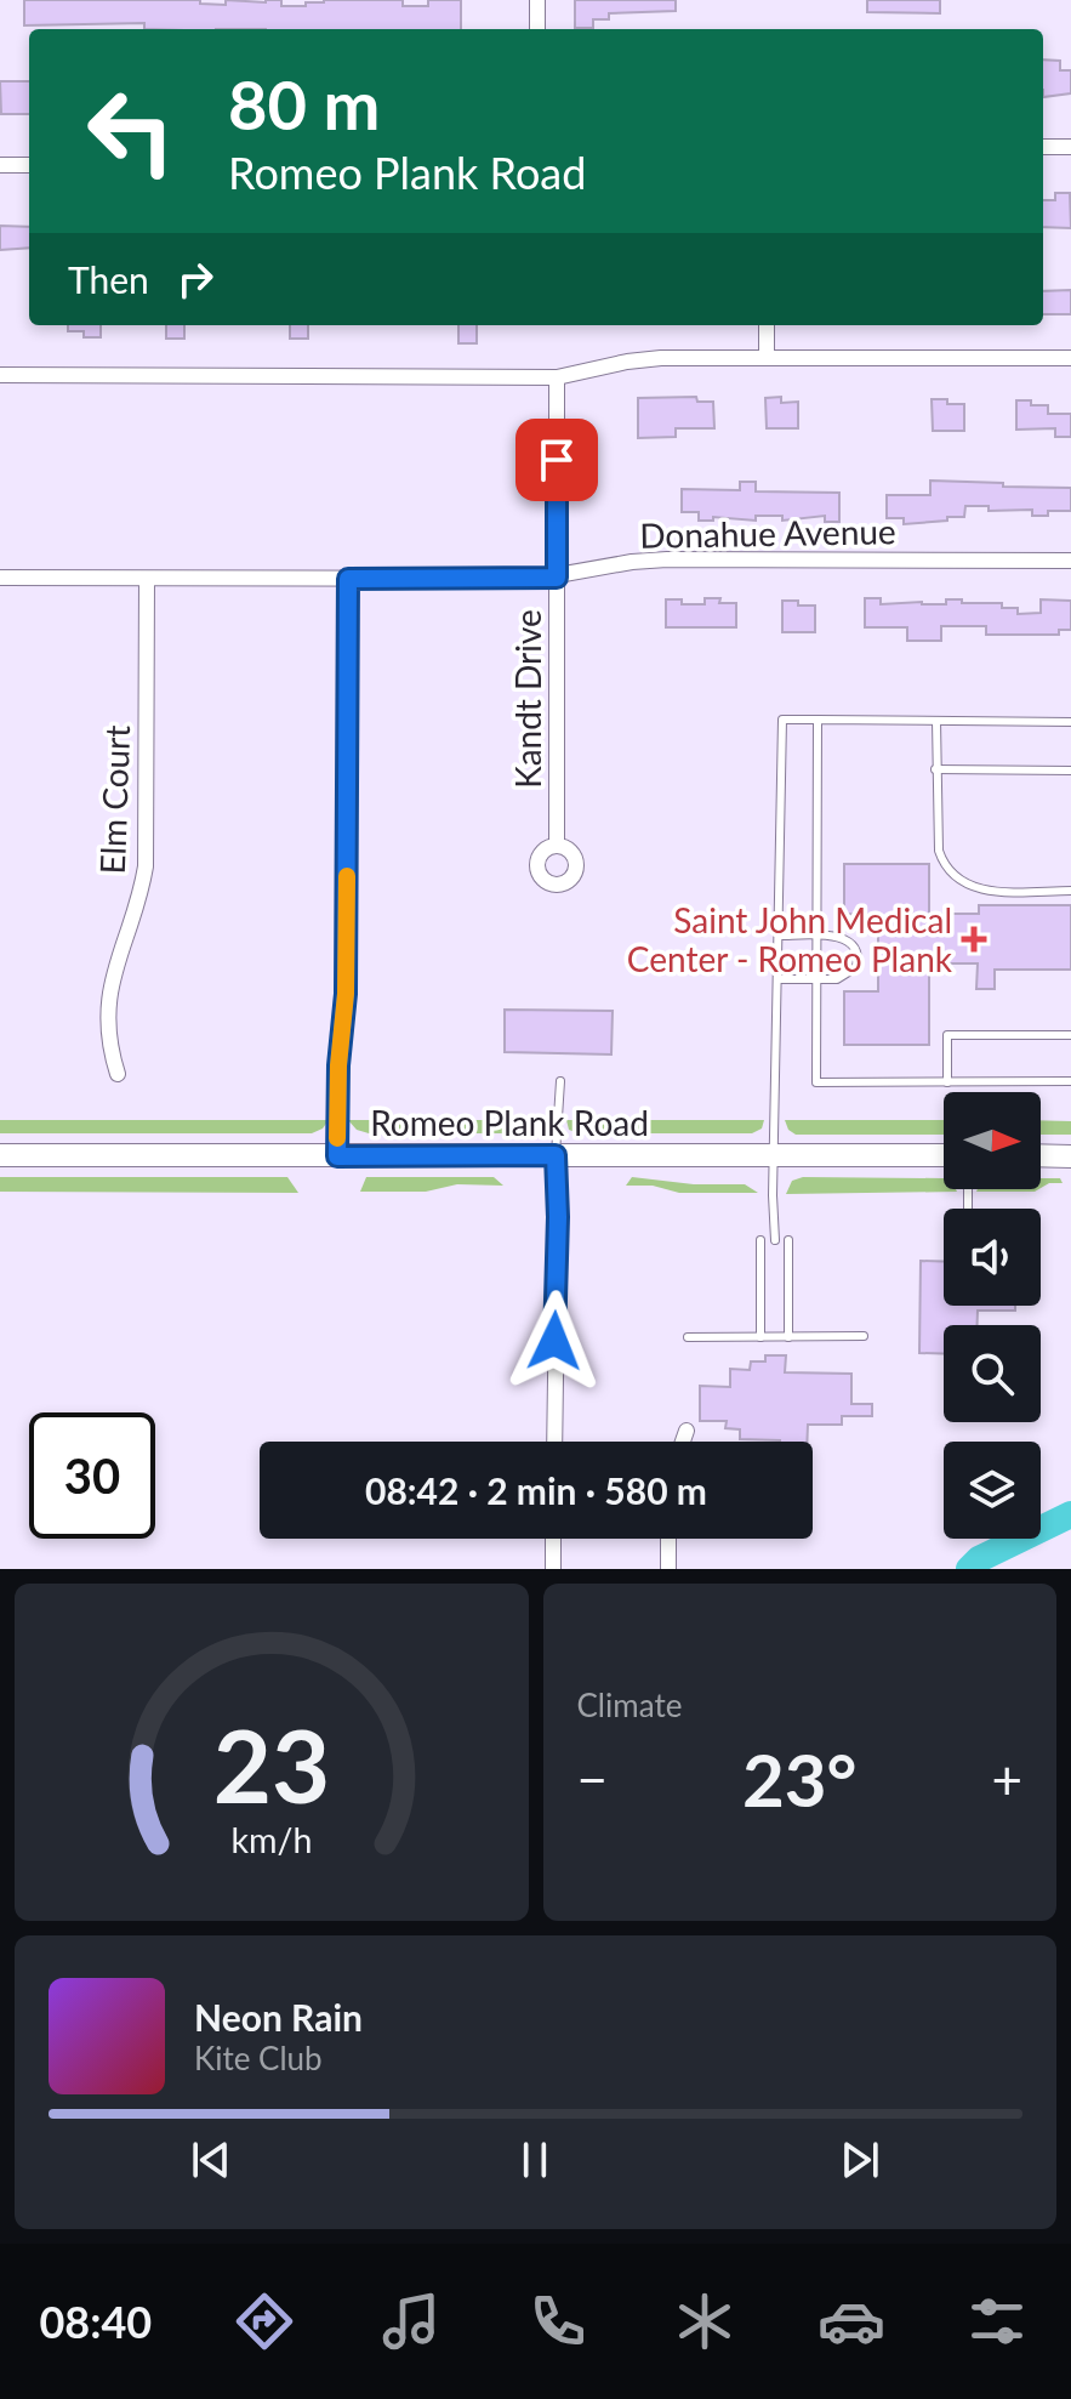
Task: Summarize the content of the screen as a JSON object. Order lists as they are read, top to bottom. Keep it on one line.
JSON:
{"streets":{"main road":["Romeo Plank Road"],"street":["Donahue Avenue","Kandt Drive","Elm Court"]},"crossings":[["Donahue Avenue","Kandt Drive"],["Donahue Avenue","Elm Court"]],"places":{"health":["Saint John Medical Center - Romeo Plank"]},"north":"right","page":{"turn":["80 m","Romeo Plank Road"],"then":"Then","limit":"30","trip":"08:42 · 2 min · 580 m","tile":"Climate","heat":["−","23°","+"],"song":["Neon Rain","Kite Club"],"tabs":"08:40","gauge":["23","km/h"]}}
